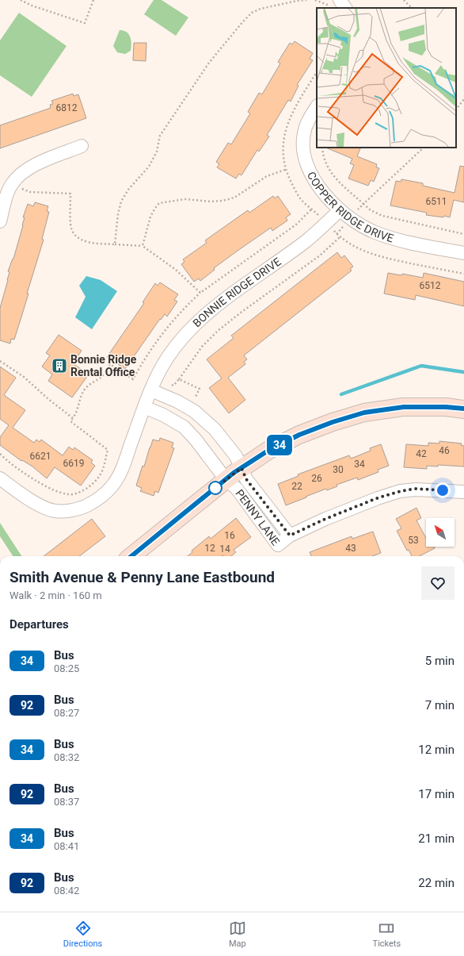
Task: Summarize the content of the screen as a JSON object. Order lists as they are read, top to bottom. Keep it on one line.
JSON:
{"streets":{"street":["COPPER RIDGE DRIVE","BONNIE RIDGE DRIVE","PENNY LANE"]},"crossings":[["COPPER RIDGE DRIVE","BONNIE RIDGE DRIVE"]],"places":{"building":["Bonnie Ridge Rental Office"]},"lines":["bus line 34"],"house_numbers":["6812","6511","6512","46","42","6621","6619","34","30","26","22","16","53","12","43","14"],"north":"top left","page":{"on_map":"34","heading":[["Smith Avenue & Penny Lane Eastbound","Walk · 2 min · 160 m"],"Departures"],"list":[{"mark":"34","name":"Bus","note":"08:25","value":"5 min"},{"mark":"92","name":"Bus","note":"08:27","value":"7 min"},{"mark":"34","name":"Bus","note":"08:32","value":"12 min"},{"mark":"92","name":"Bus","note":"08:37","value":"17 min"},{"mark":"34","name":"Bus","note":"08:41","value":"21 min"},{"mark":"92","name":"Bus","note":"08:42","value":"22 min"}],"tabs":["Directions","Map","Tickets"]}}
